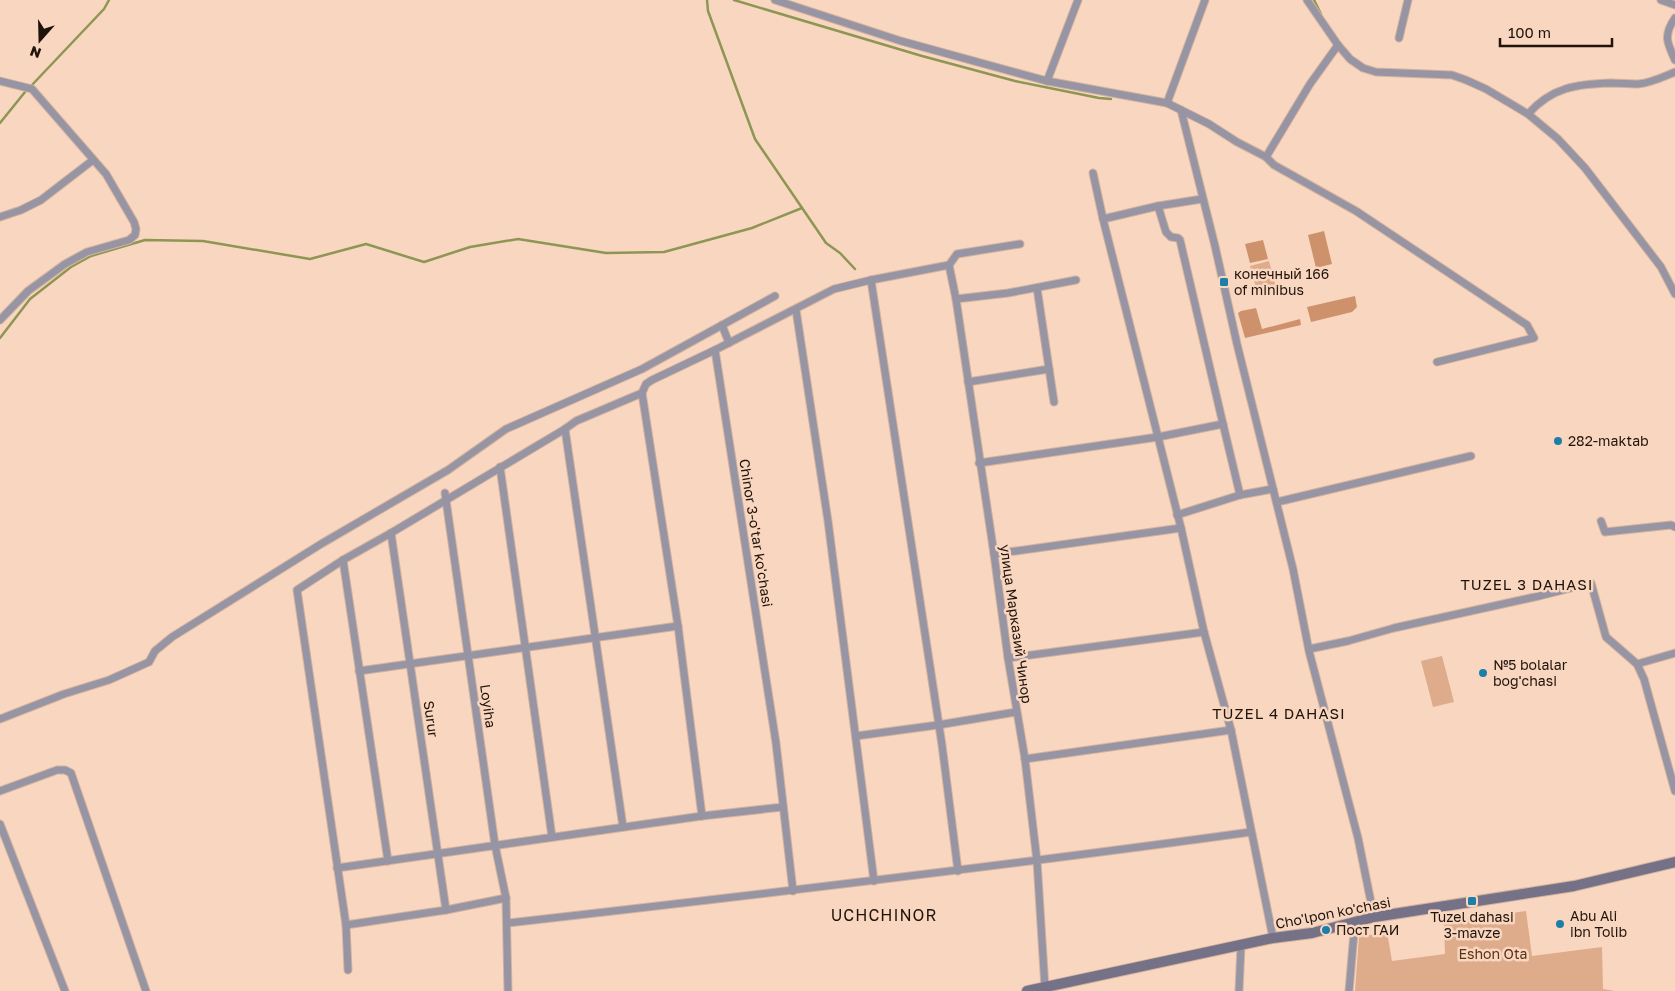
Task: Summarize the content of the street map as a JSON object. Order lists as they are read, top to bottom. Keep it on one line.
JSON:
{"streets":{"main road":["Cho'lpon ko'chasi"],"street":["Chinor 3-o'tar ko'chasi","улица Марказий Чинор","Loyiha","Surur"]},"crossings":[["улица Марказий Чинор","Cho'lpon ko'chasi"]],"districts":["TUZEL 3 DAHASI","TUZEL 4 DAHASI","UCHCHINOR"],"parks":["Eshon Ota"],"places":{"transit":["конечный 166 of minibus","Tuzel dahasi 3-mavze"],"other":["282-maktab","№5 bolalar bog'chasi","Abu Ali ibn Tolib","Пост ГАИ"]},"scale_bar":"100 m","north":"bottom"}
